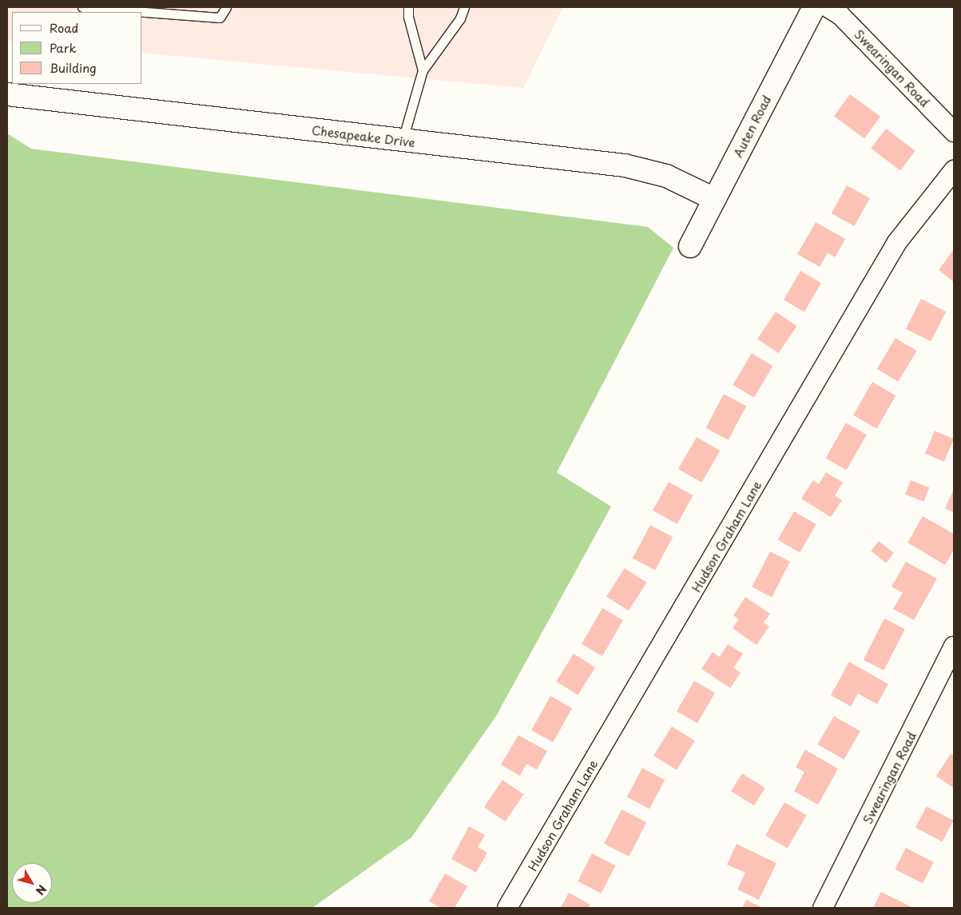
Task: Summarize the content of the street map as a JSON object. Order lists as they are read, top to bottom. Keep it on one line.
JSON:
{"streets":{"street":["Swearingan Road","Auten Road","Chesapeake Drive","Hudson Graham Lane"]},"crossings":[["Auten Road","Chesapeake Drive"]],"legend":["Road","Park","Building"],"north":"bottom right"}
